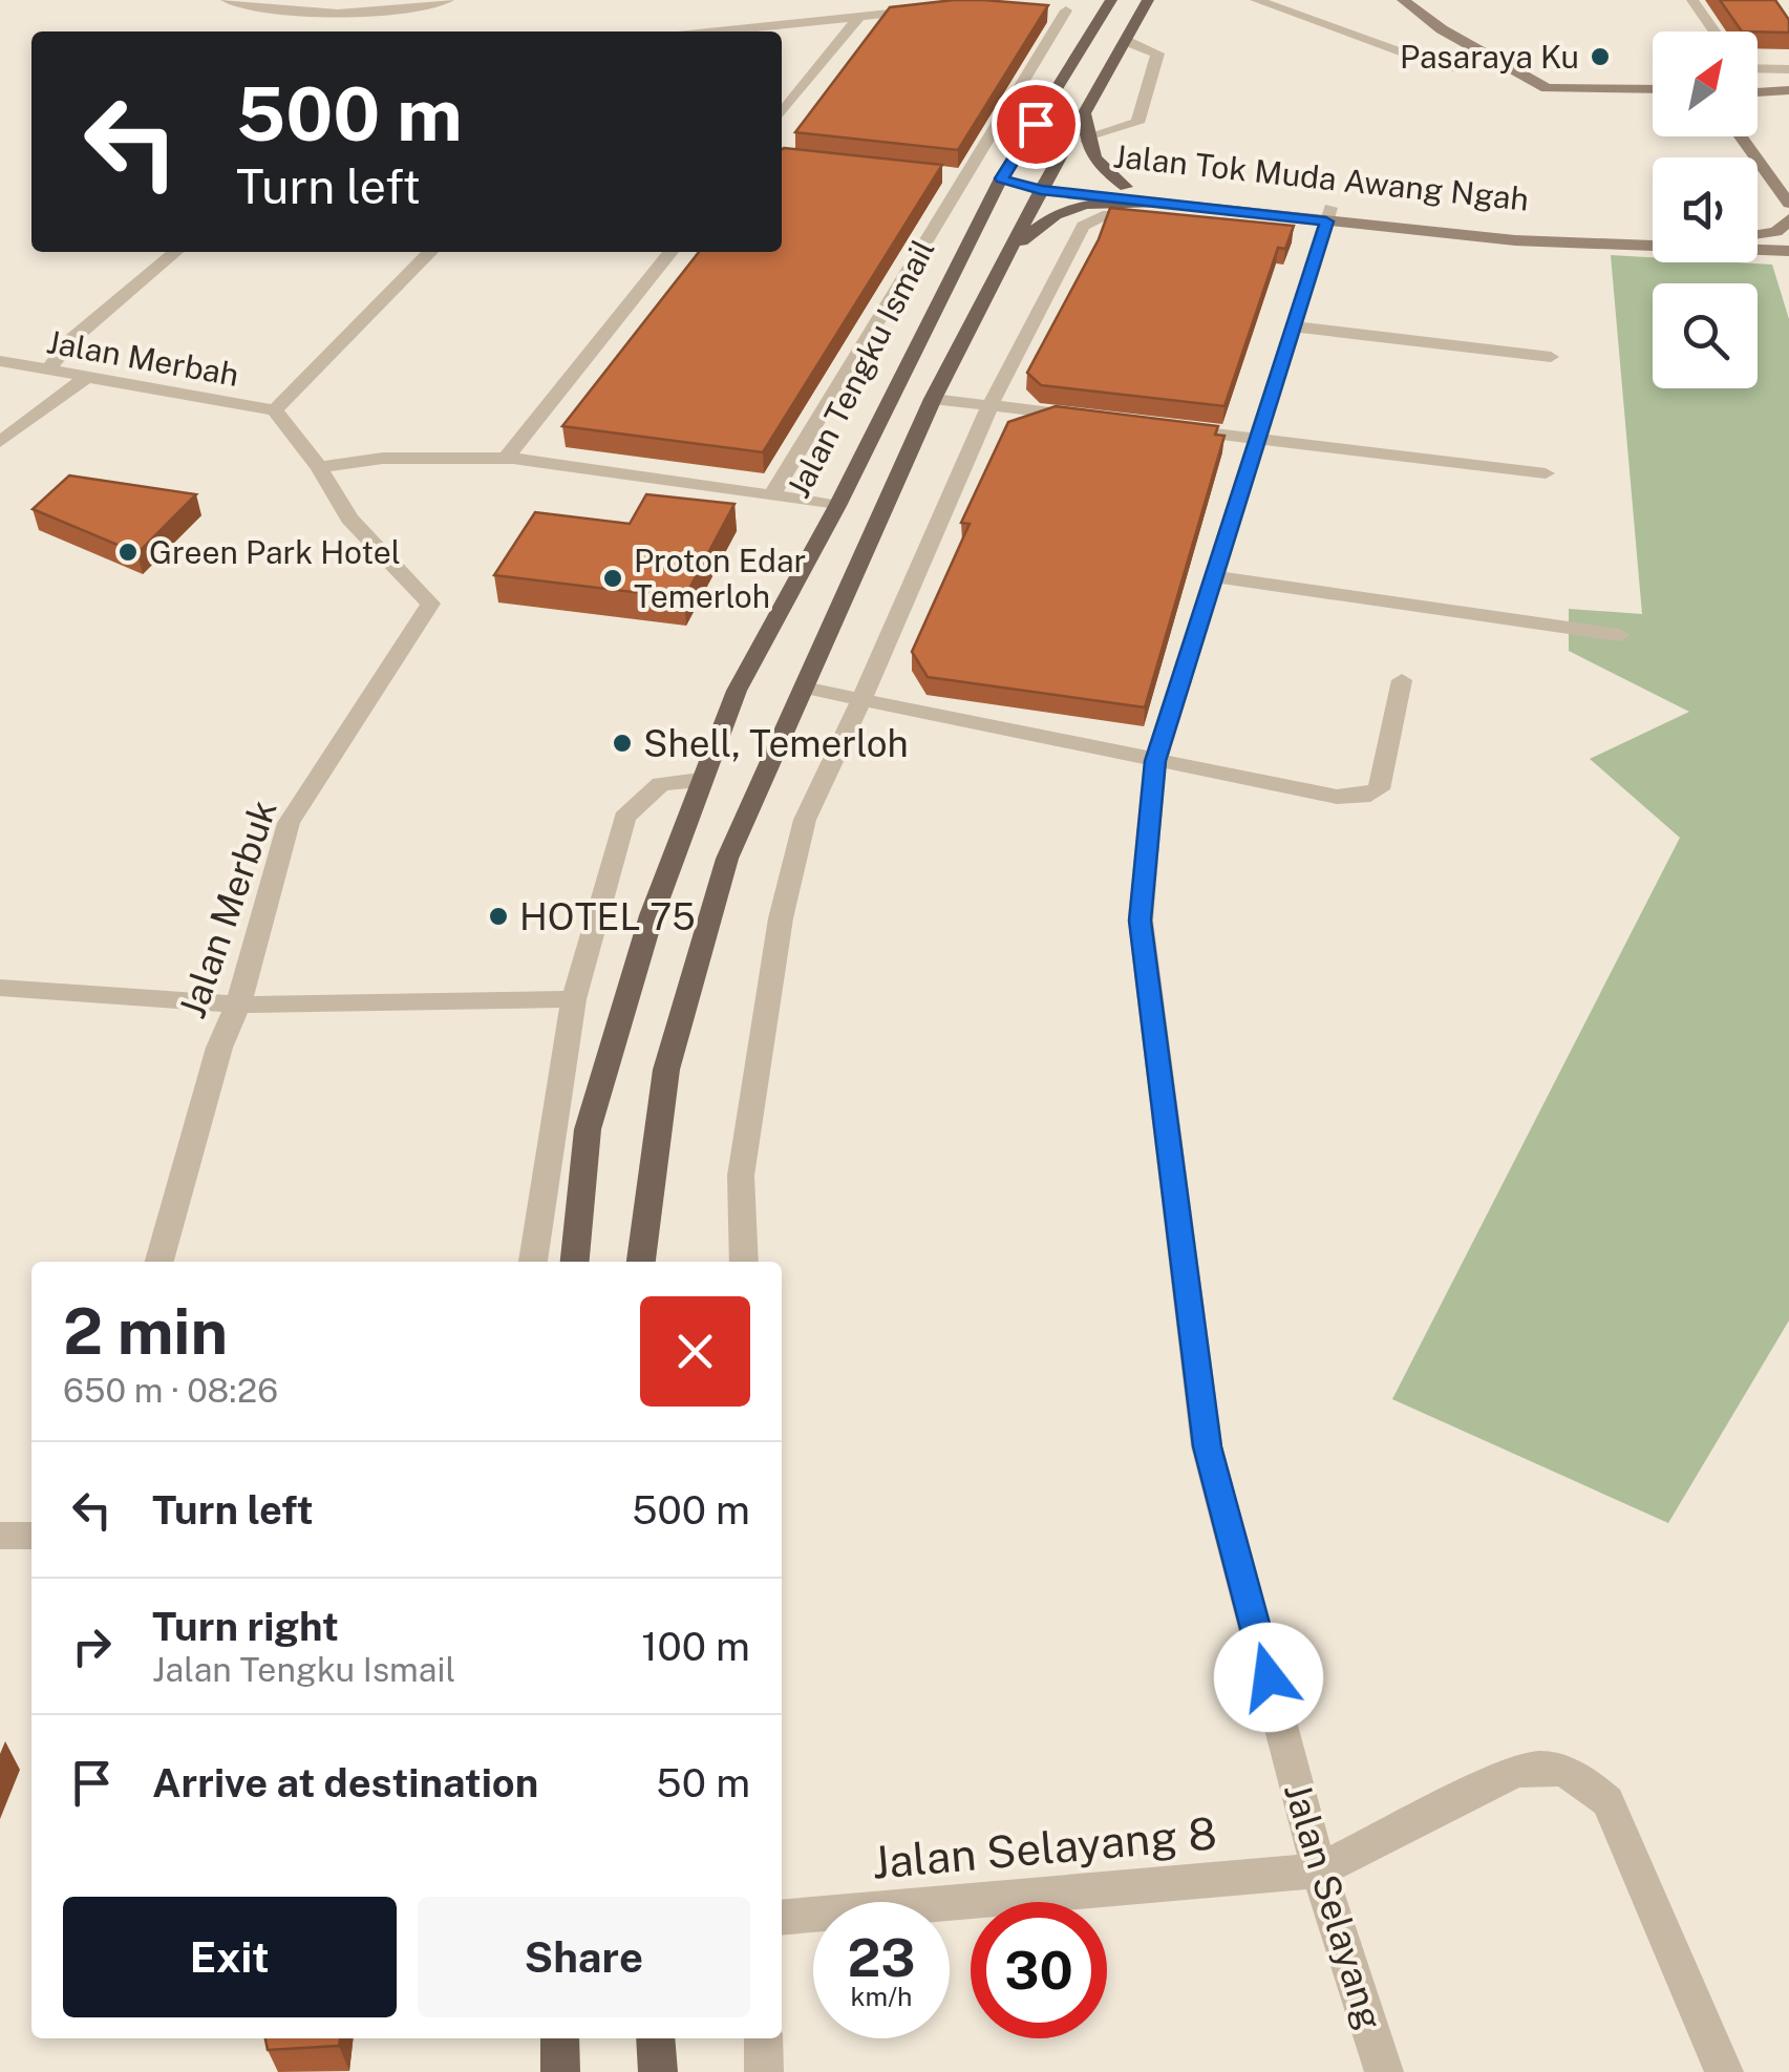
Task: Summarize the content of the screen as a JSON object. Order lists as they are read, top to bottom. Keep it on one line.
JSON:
{"streets":{"main road":["Jalan Tok Muda Awang Ngah","Jalan Tengku Ismail"],"street":["Jalan Merbah","Jalan Merbuk","Jalan Selayang 8","Jalan Selayang"]},"crossings":[["Jalan Tok Muda Awang Ngah","Jalan Tengku Ismail"],["Jalan Tok Muda Awang Ngah","Jalan Selayang"],["Jalan Selayang 8","Jalan Selayang"]],"places":["Pasaraya Ku","Green Park Hotel","Proton Edar Temerloh","Shell, Temerloh","HOTEL 75"],"north":"top right","page":{"turn":["500 m","Turn left"],"heading":["2 min","650 m · 08:26"],"list":[{"name":"Turn left","value":"500 m"},{"name":"Turn right","note":"Jalan Tengku Ismail","value":"100 m"},{"name":"Arrive at destination","value":"50 m"}],"buttons":["Exit","Share"],"speed":"23 km/h","limit":"30"}}
